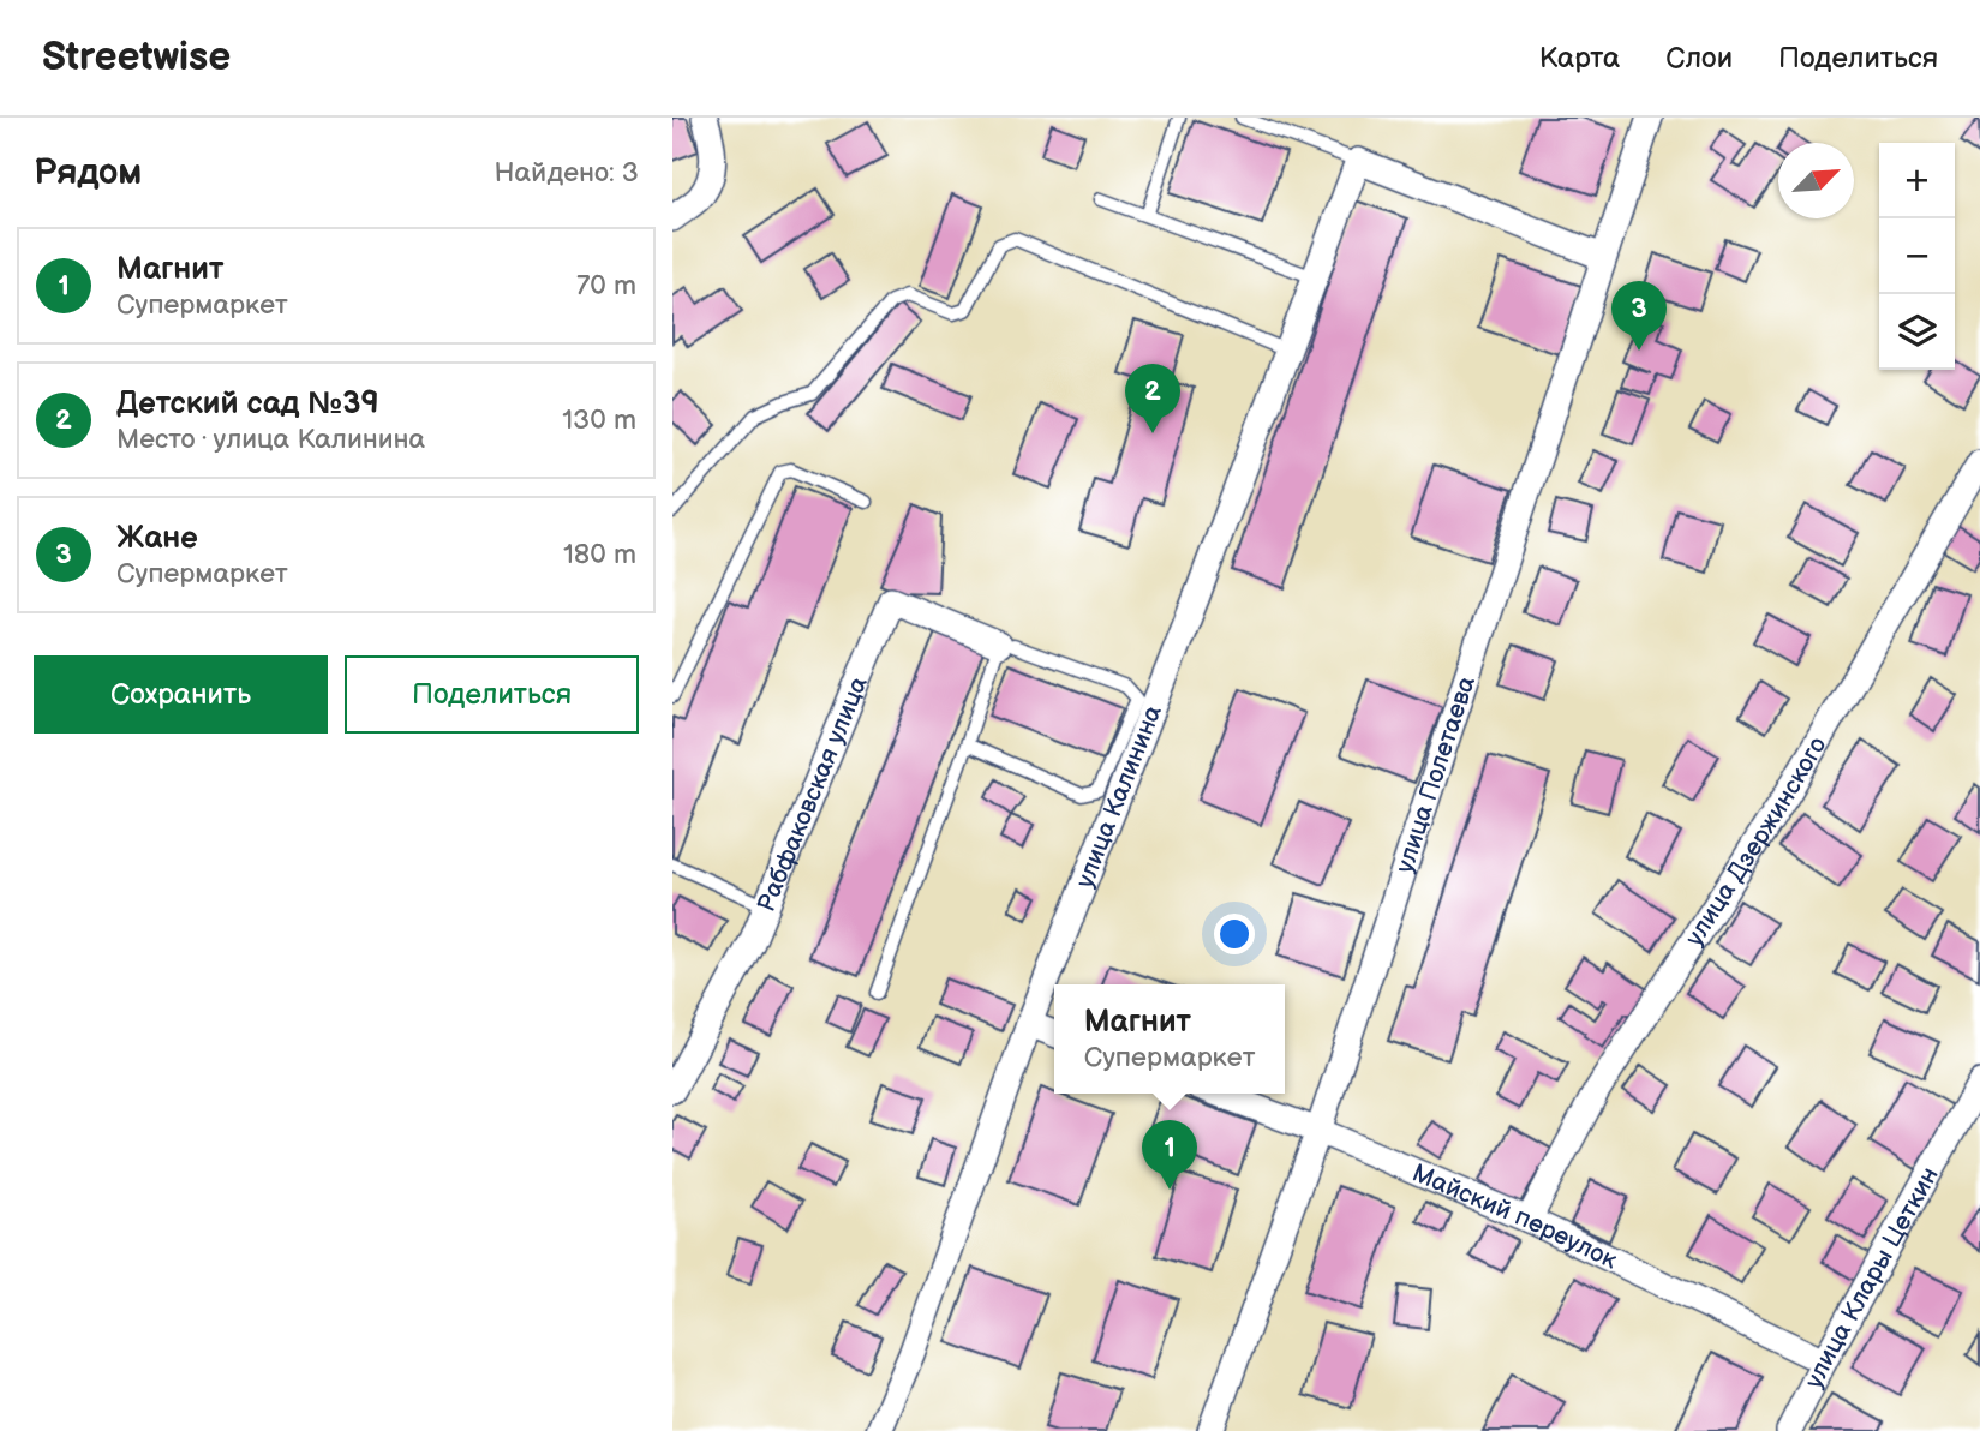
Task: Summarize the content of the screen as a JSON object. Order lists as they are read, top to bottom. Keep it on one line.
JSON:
{"streets":{"street":["улица Полетаева","Рабфаковская улица","улица Калинина","улица Дзержинского","Майский переулок","улица Клары Цеткин"]},"crossings":[["улица Полетаева","Майский переулок"],["улица Дзержинского","Майский переулок"],["Майский переулок","улица Клары Цеткин"]],"north":"top right","page":{"header":"Streetwise","nav":["Карта","Слои","Поделиться"],"heading":["Рядом","Найдено: 3"],"map_buttons":["+","−"],"list":[{"mark":"1","name":"Магнит","note":"Супермаркет","value":"70 m"},{"mark":"2","name":"Детский сад №39","note":"Место · улица Калинина","value":"130 m"},{"mark":"3","name":"Жане","note":"Супермаркет","value":"180 m"}],"pins":["3","2","1"],"buttons":["Сохранить","Поделиться"],"popup":["Магнит","Супермаркет"]}}
